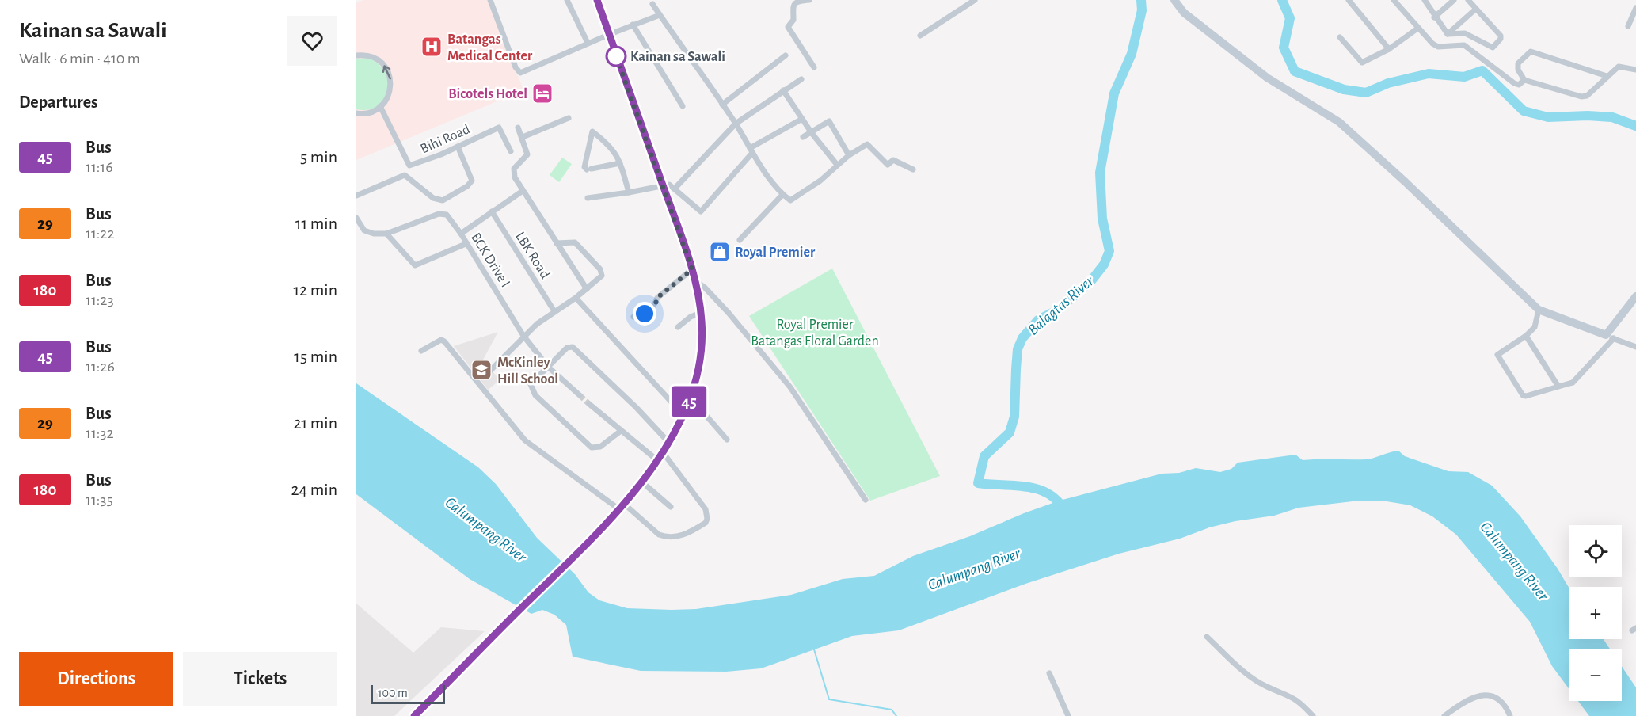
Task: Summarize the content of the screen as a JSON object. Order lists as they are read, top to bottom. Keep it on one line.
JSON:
{"streets":{"street":["Bihi Road","LBK Road","BCK Drive I"]},"water":["Balagtas River","Calumpang River"],"parks":["Royal Premier Batangas Floral Garden"],"places":{"hospital":["Batangas Medical Center"],"other":["Kainan sa Sawali"],"hotel":["Bicotels Hotel"],"shop":["Royal Premier"],"school or university":["McKinley Hill School"]},"lines":["bus line 45"],"scale_bar":"100 m","page":{"heading":[["Kainan sa Sawali","Walk · 6 min · 410 m"],"Departures"],"on_map":"45","list":[{"mark":"45","name":"Bus","note":"11:16","value":"5 min"},{"mark":"29","name":"Bus","note":"11:22","value":"11 min"},{"mark":"180","name":"Bus","note":"11:23","value":"12 min"},{"mark":"45","name":"Bus","note":"11:26","value":"15 min"},{"mark":"29","name":"Bus","note":"11:32","value":"21 min"},{"mark":"180","name":"Bus","note":"11:35","value":"24 min"}],"map_buttons":["+","−"],"buttons":["Directions","Tickets"],"scale":"100 m"}}
